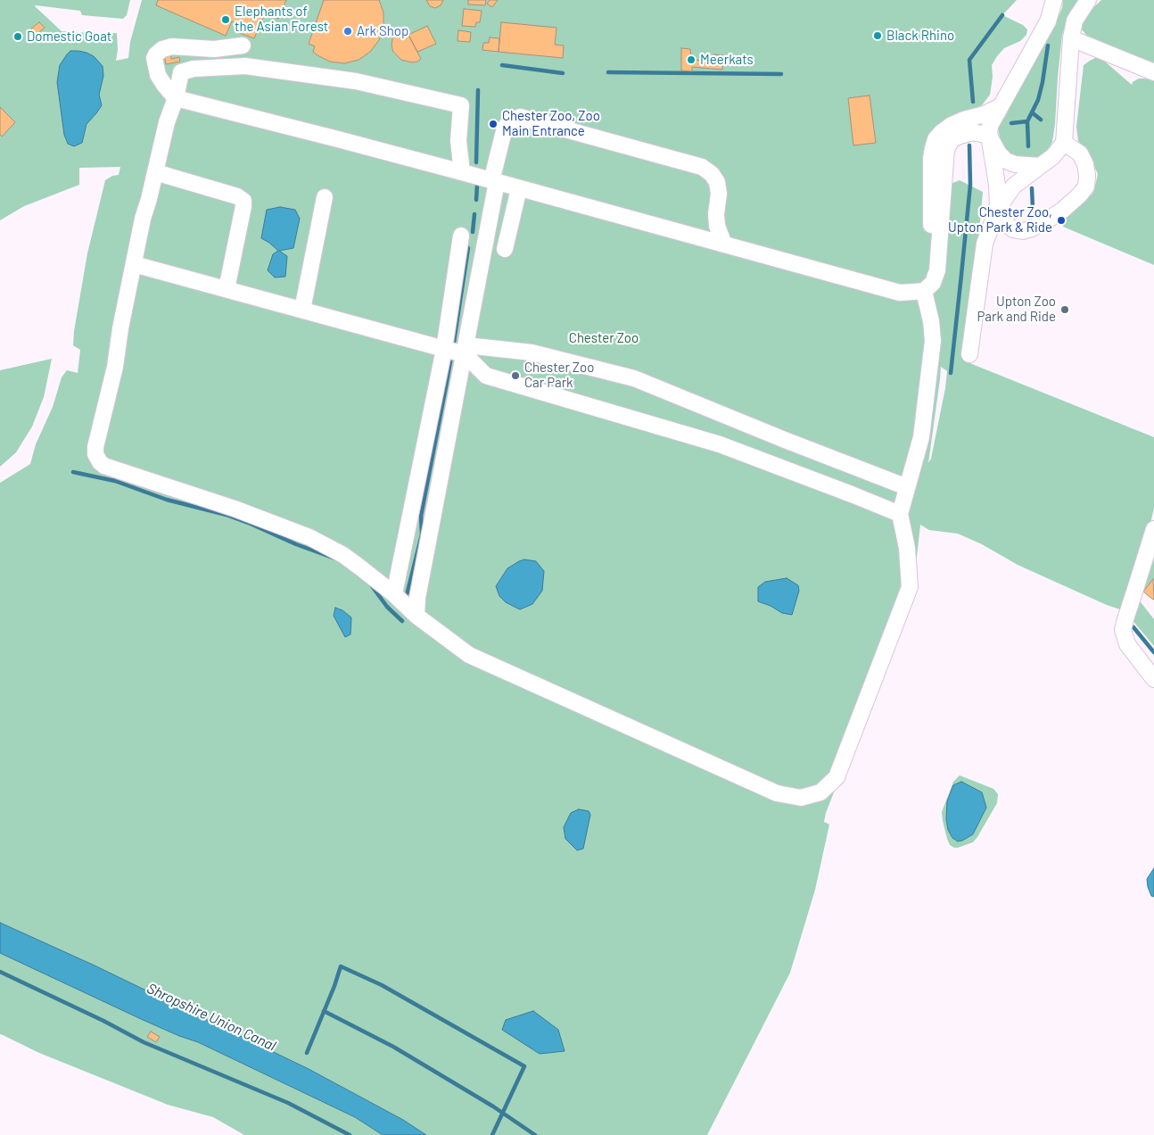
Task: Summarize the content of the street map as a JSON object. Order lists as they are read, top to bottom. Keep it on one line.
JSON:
{"water":["Shropshire Union Canal"],"parks":["Chester Zoo"],"places":["Elephants of the Asian Forest","Ark Shop","Black Rhino","Domestic Goat","Meerkats","Chester Zoo, Zoo Main Entrance","Chester Zoo, Upton Park & Ride","Upton Zoo Park and Ride","Chester Zoo Car Park"]}
